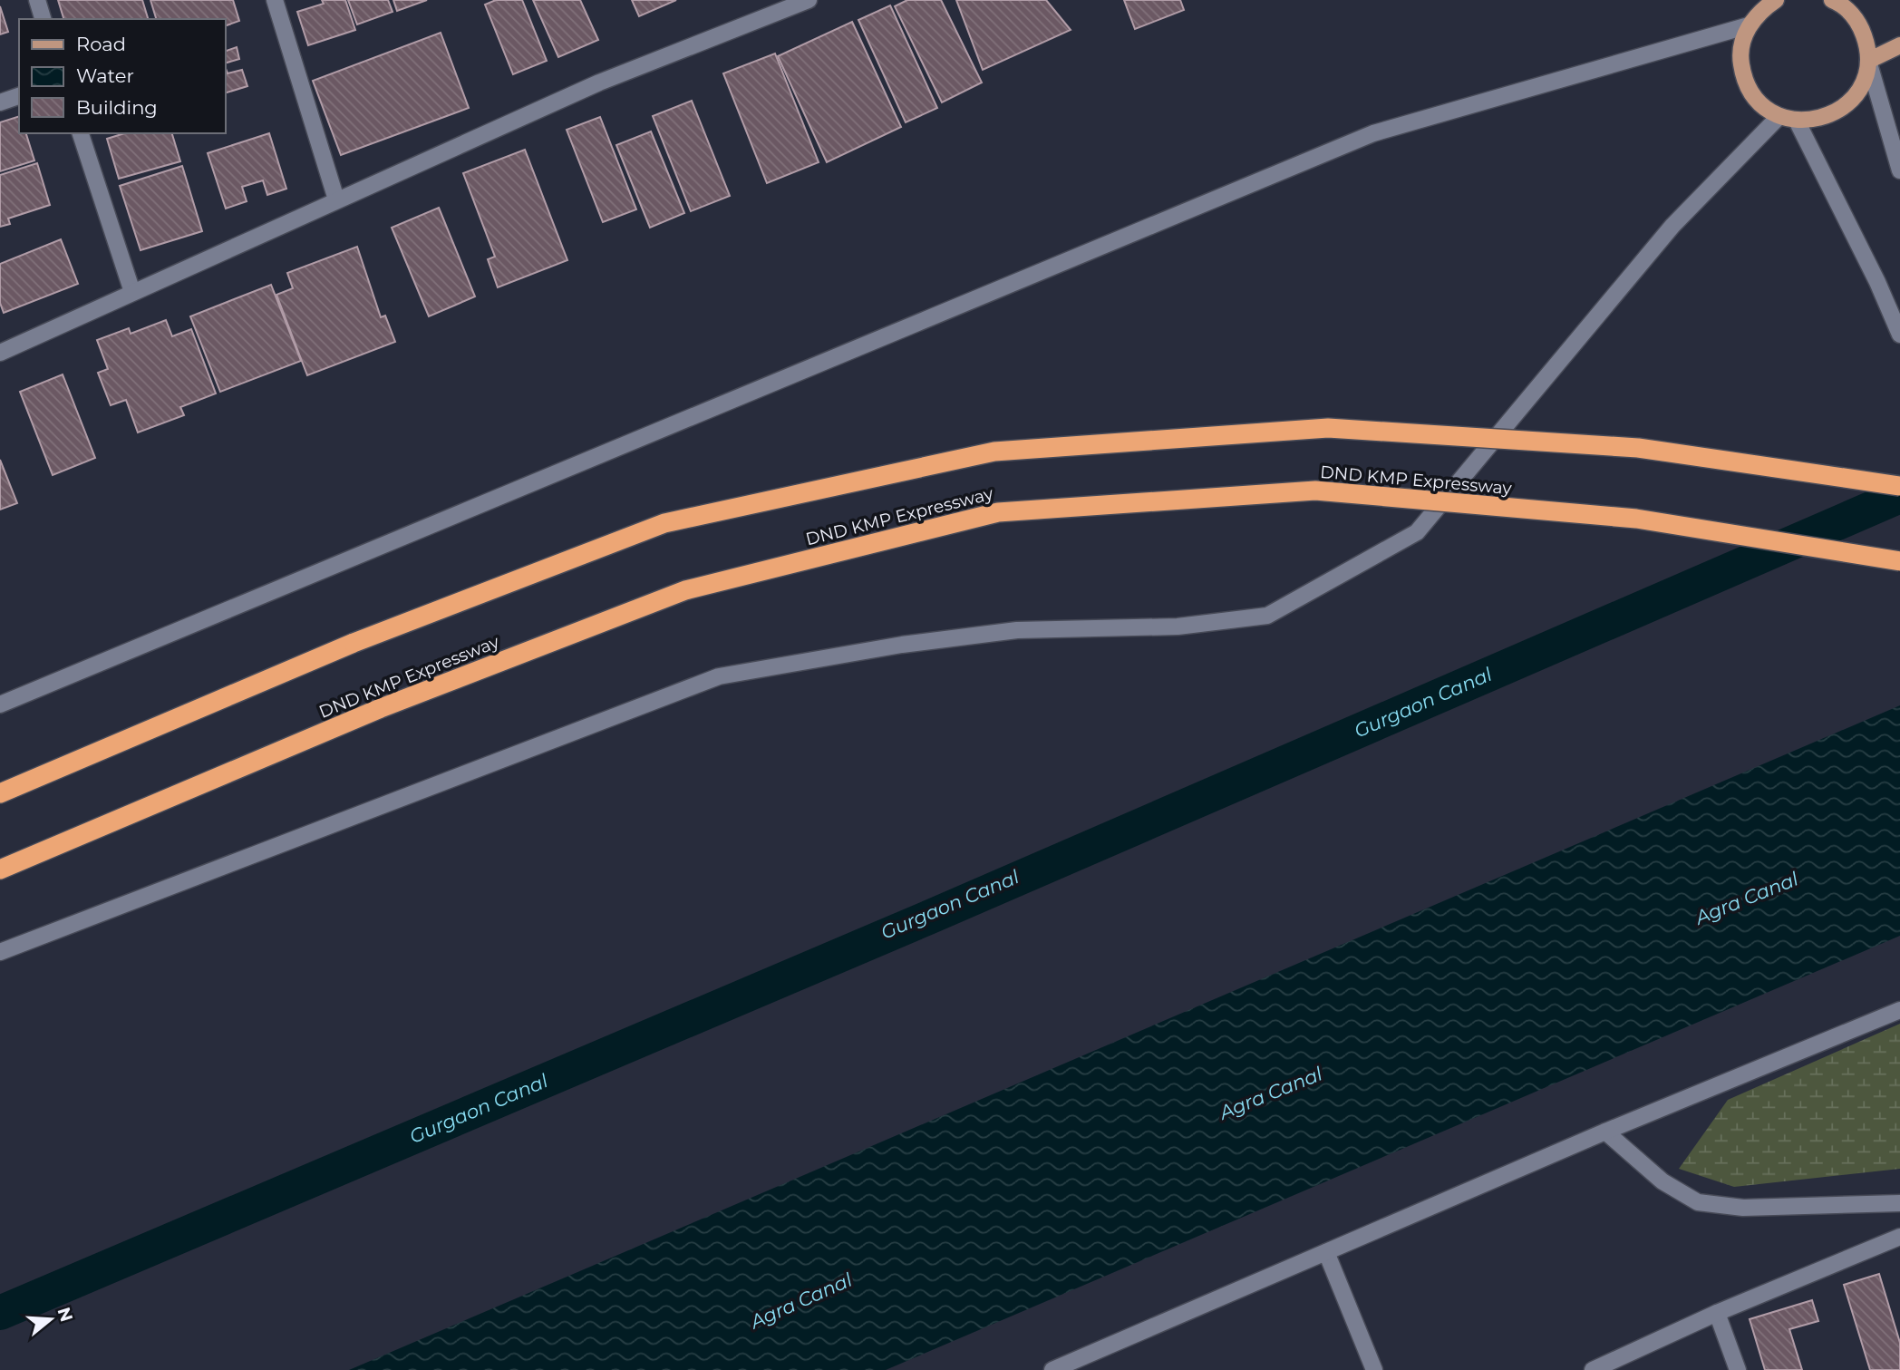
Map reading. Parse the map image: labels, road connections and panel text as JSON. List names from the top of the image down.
{
  "streets": {
    "highway": ["DND KMP Expressway"]
  },
  "water": ["Gurgaon Canal", "Agra Canal"],
  "legend": ["Road", "Water", "Building"],
  "north": "right"
}
